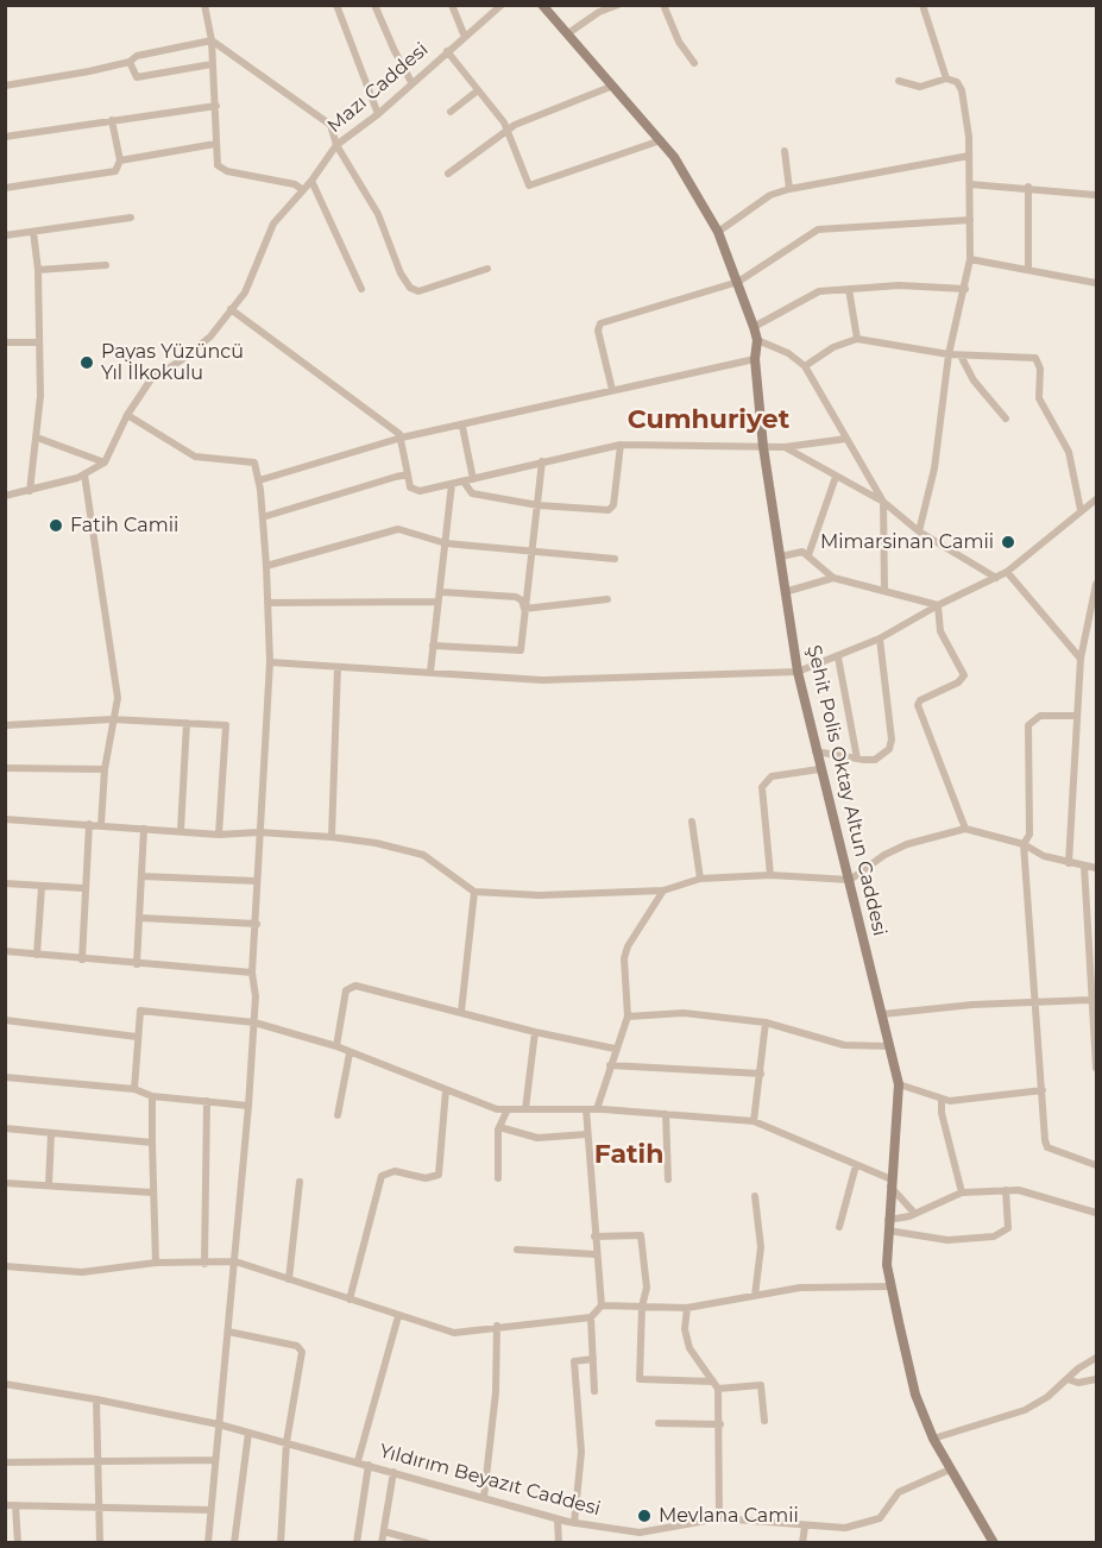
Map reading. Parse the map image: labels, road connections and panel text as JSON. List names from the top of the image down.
{
  "streets": {
    "street": ["Mazı Caddesi", "Şehit Polis Oktay Altun Caddesi", "Yıldırım Beyazıt Caddesi"]
  },
  "crossings": [
    ["Şehit Polis Oktay Altun Caddesi", "Yıldırım Beyazıt Caddesi"]
  ],
  "districts": ["Cumhuriyet", "Fatih"],
  "places": [
    "Payas Yüzüncü Yıl İlkokulu",
    "Fatih Camii",
    "Mimarsinan Camii",
    "Mevlana Camii"
  ]
}
